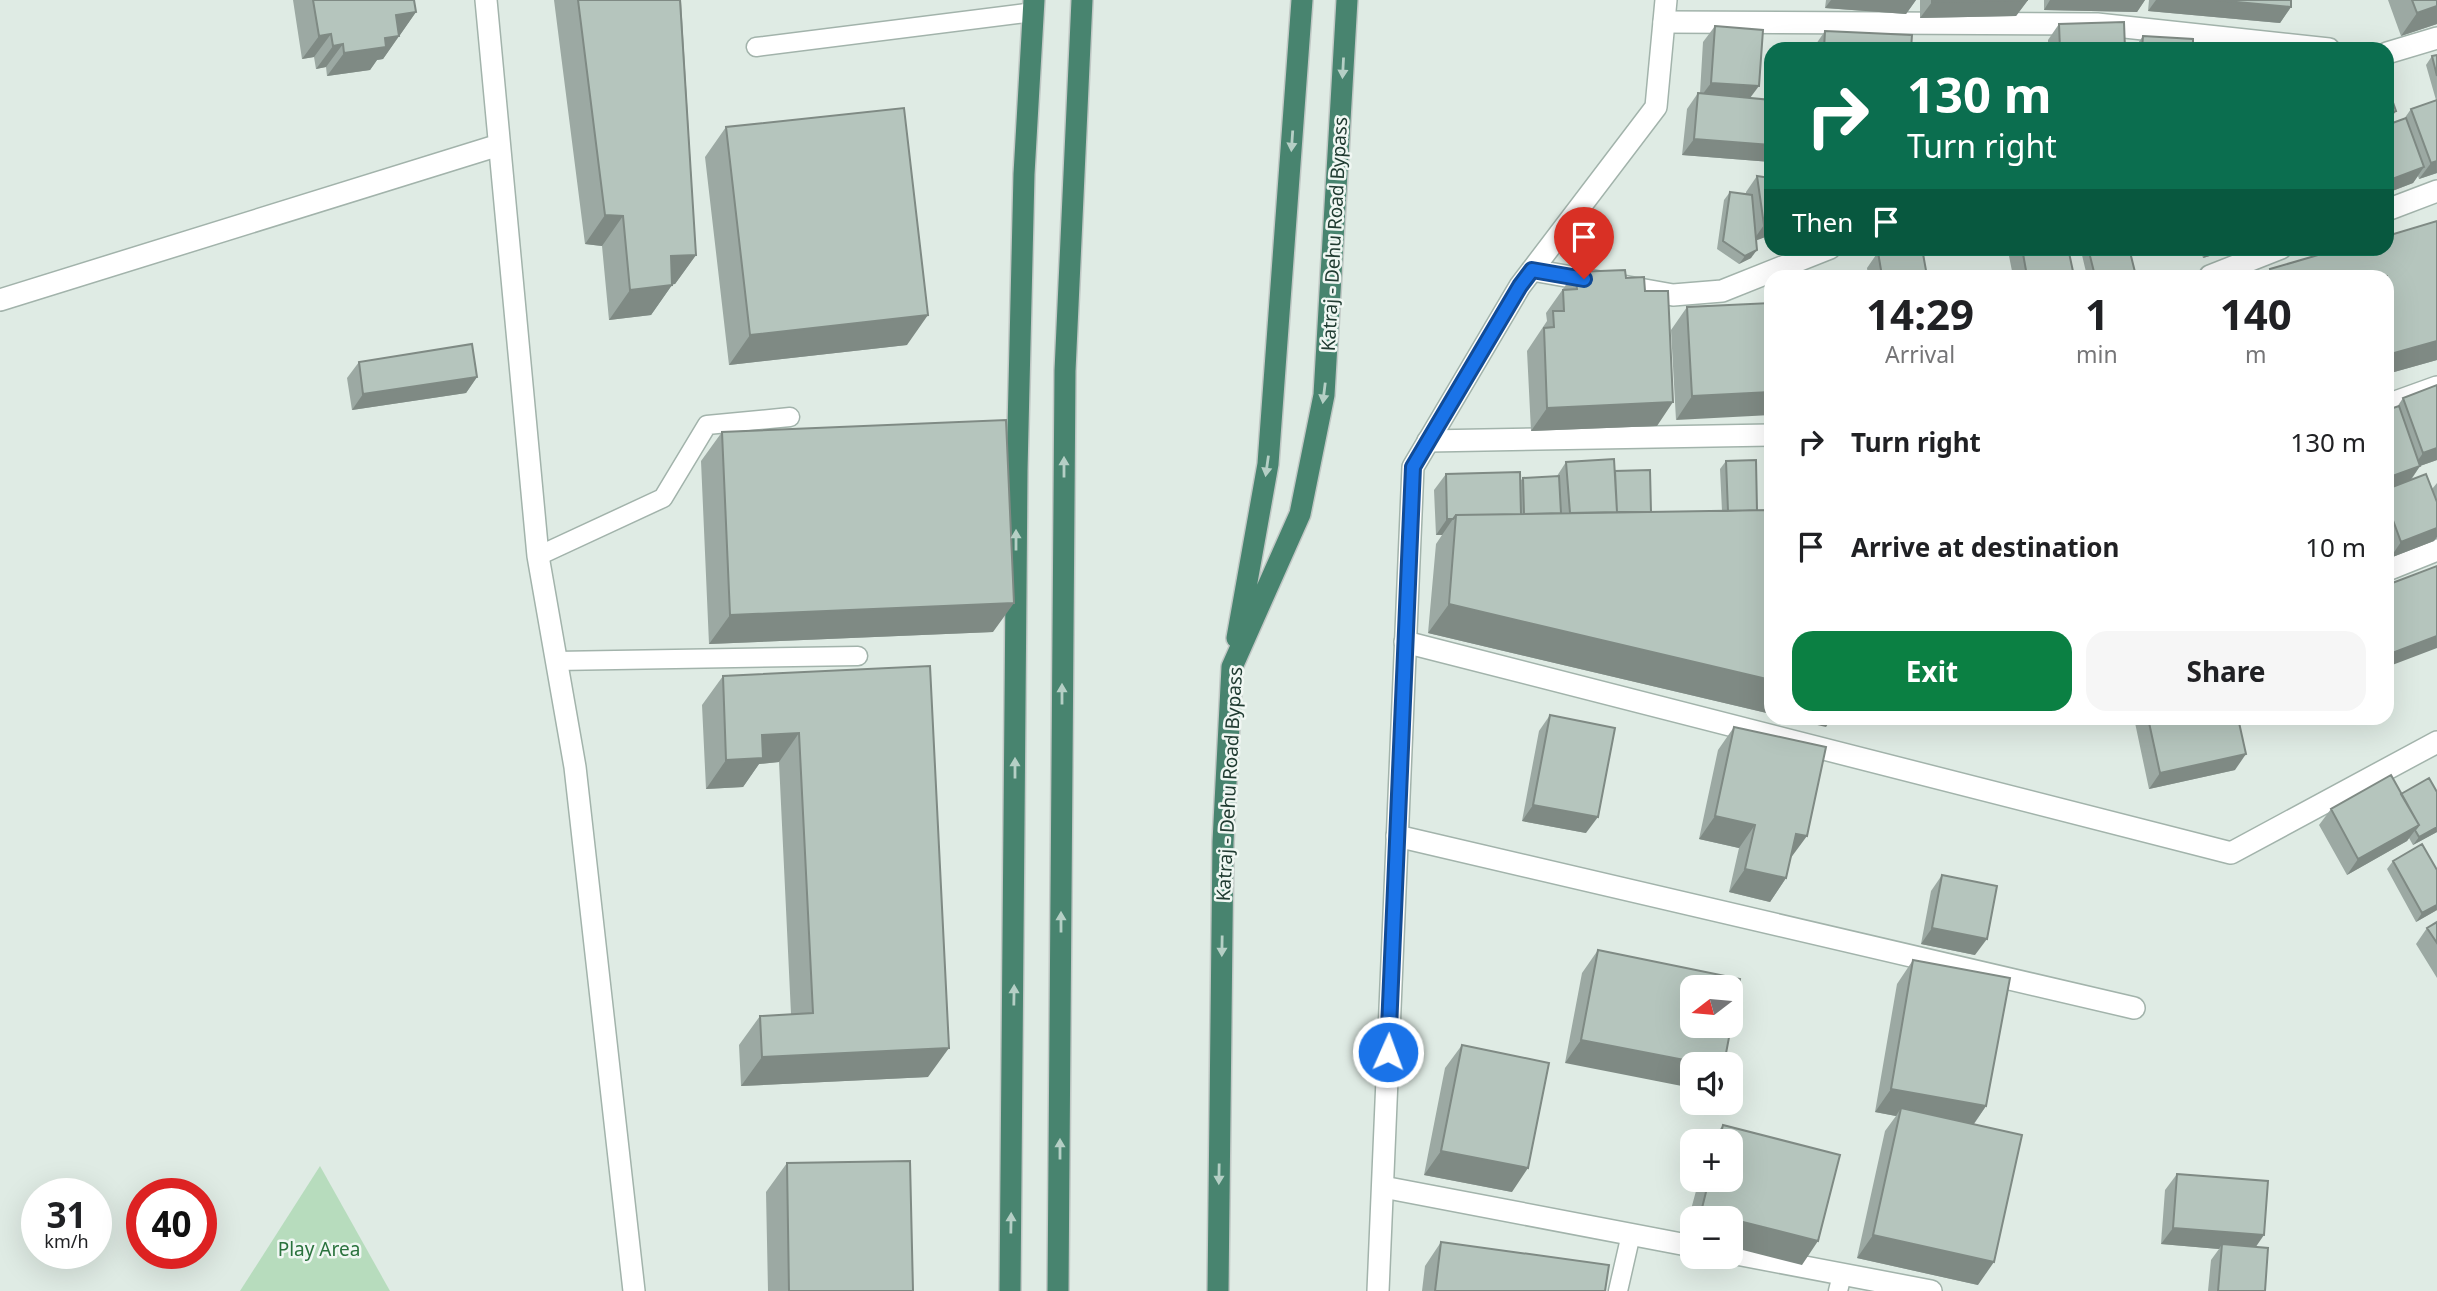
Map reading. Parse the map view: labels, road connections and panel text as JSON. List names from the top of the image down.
{
  "streets": {
    "highway": ["Katraj - Dehu Road Bypass"]
  },
  "parks": ["Play Area"],
  "north": "left",
  "page": {
    "turn": ["130 m", "Turn right"],
    "then": "Then",
    "eta": [
      "14:29",
      "Arrival",
      "1",
      "min",
      "140",
      "m"
    ],
    "list": [
      {
        "name": "Turn right",
        "value": "130 m"
      },
      {
        "name": "Arrive at destination",
        "value": "10 m"
      }
    ],
    "buttons": ["Exit", "Share"],
    "map_buttons": ["+", "−"],
    "speed": "31 km/h",
    "limit": "40"
  }
}
